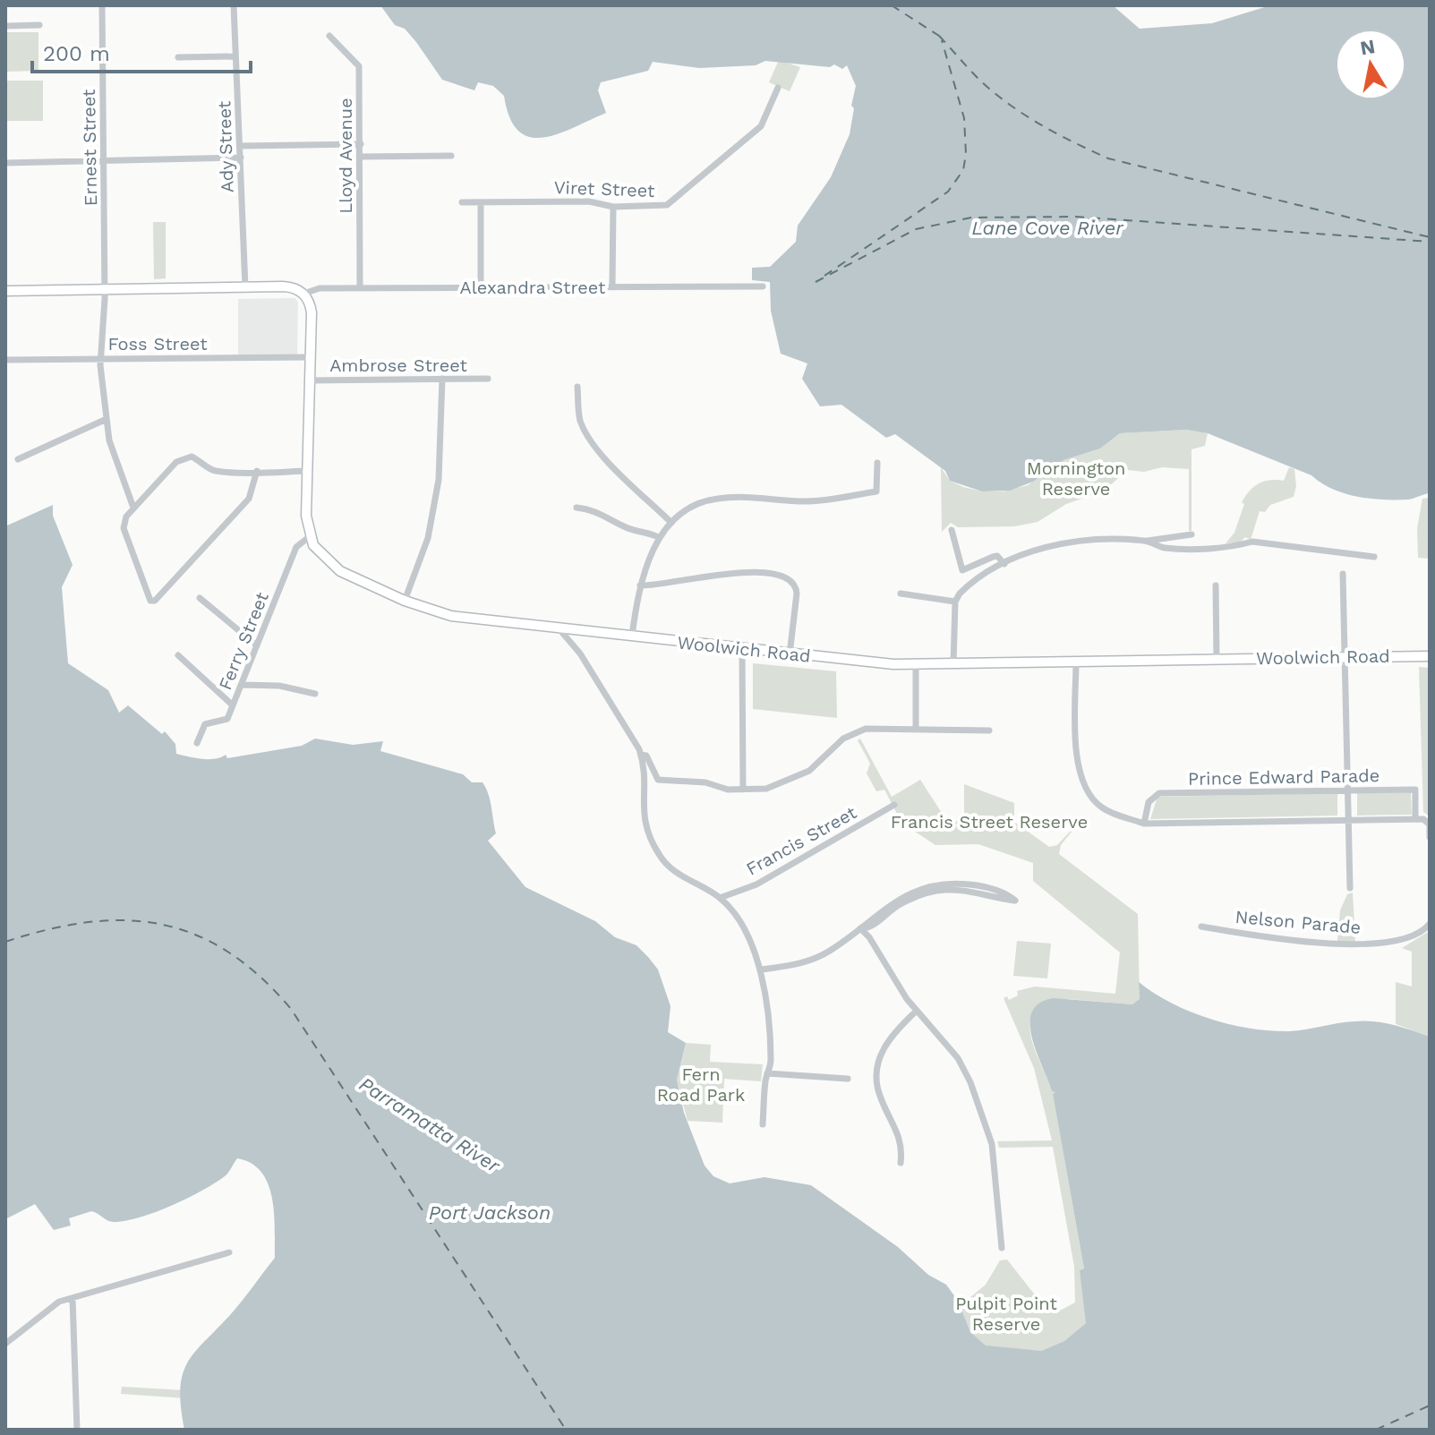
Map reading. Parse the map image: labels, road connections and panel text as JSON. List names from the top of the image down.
{
  "streets": {
    "street": [
      "Ady Street",
      "Ernest Street",
      "Lloyd Avenue",
      "Viret Street",
      "Alexandra Street",
      "Foss Street",
      "Ambrose Street",
      "Ferry Street",
      "Woolwich Road",
      "Prince Edward Parade",
      "Francis Street",
      "Nelson Parade"
    ]
  },
  "crossings": [
    ["Ady Street", "Alexandra Street"],
    ["Ernest Street", "Alexandra Street"],
    ["Ernest Street", "Foss Street"],
    ["Lloyd Avenue", "Alexandra Street"],
    ["Ferry Street", "Woolwich Road"]
  ],
  "water": ["Lane Cove River", "Parramatta River", "Port Jackson"],
  "parks": [
    "Mornington Reserve",
    "Francis Street Reserve",
    "Fern Road Park",
    "Pulpit Point Reserve"
  ],
  "scale_bar": "200 m",
  "north": "top"
}
